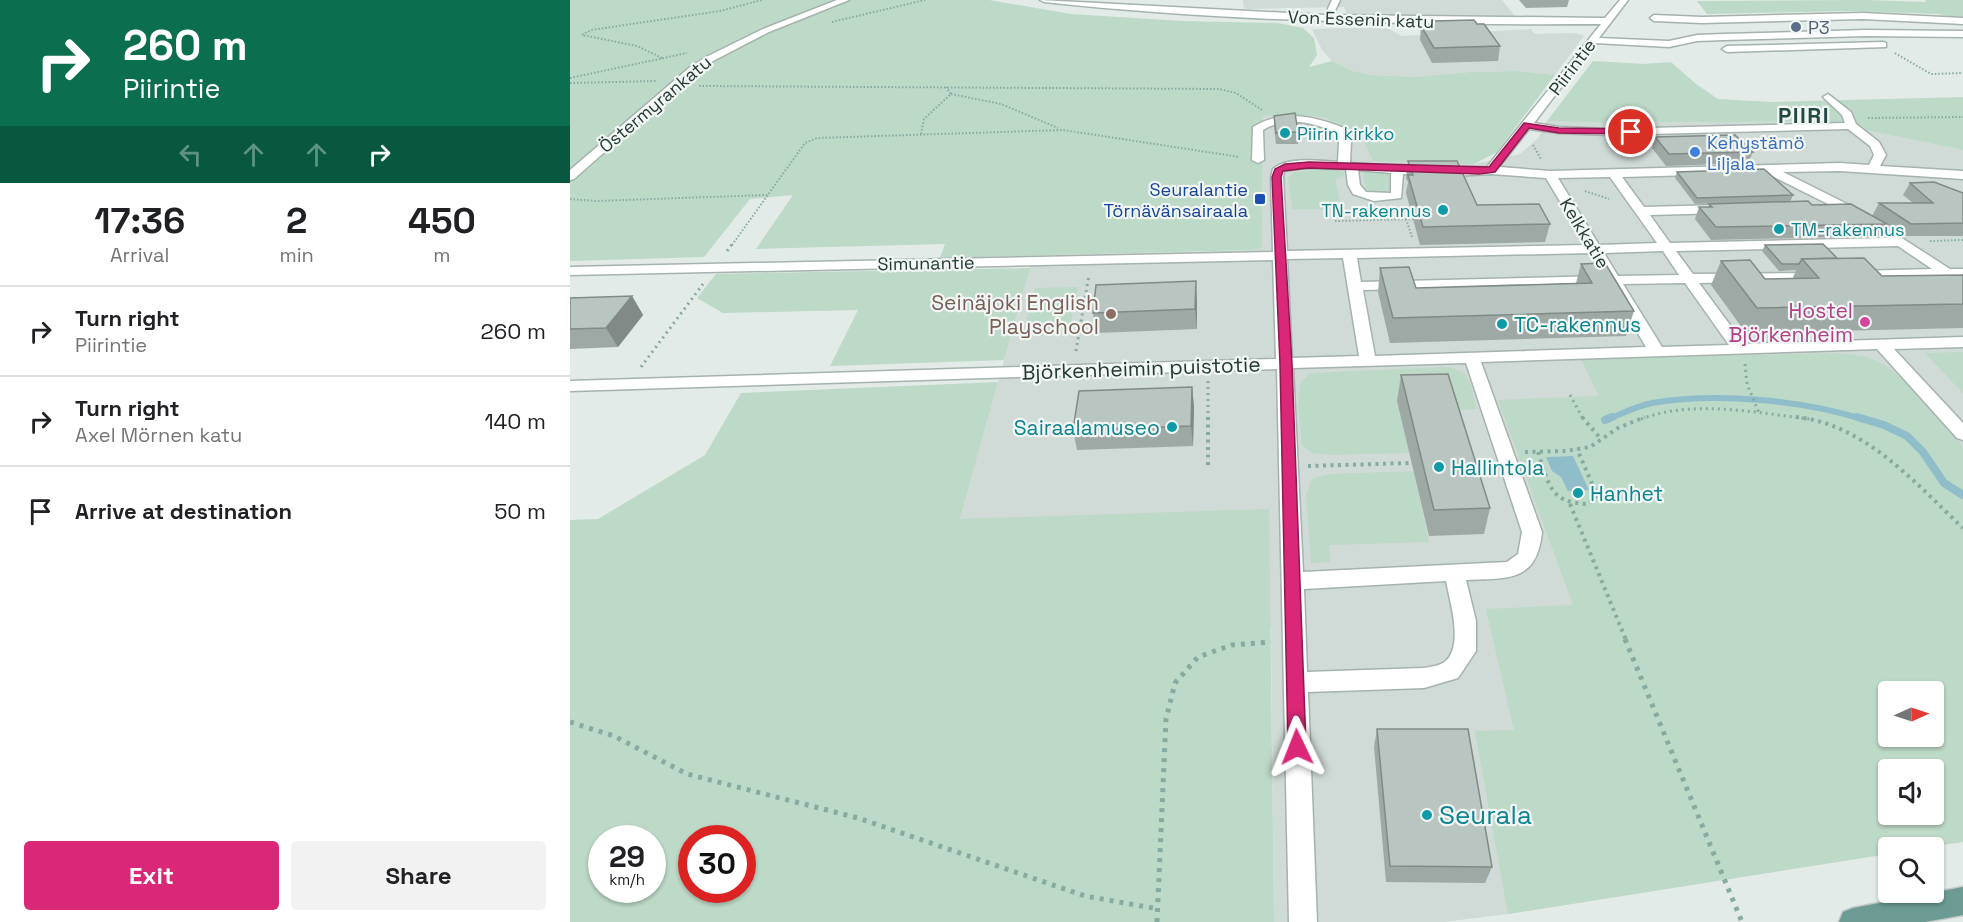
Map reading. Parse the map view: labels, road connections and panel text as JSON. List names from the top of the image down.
{
  "streets": {
    "street": [
      "Von Essenin katu",
      "Piirintie",
      "Östermyrankatu",
      "Kelkkatie",
      "Simunantie",
      "Björkenheimin puistotie"
    ]
  },
  "crossings": [
    ["Von Essenin katu", "Piirintie"],
    ["Kelkkatie", "Simunantie"],
    ["Kelkkatie", "Björkenheimin puistotie"]
  ],
  "districts": ["PIIRI"],
  "places": {
    "other": [
      "P3",
      "Piirin kirkko",
      "Kehystämö Liljala",
      "TN-rakennus",
      "TM-rakennus",
      "Seinäjoki English Playschool",
      "Hostel Björkenheim",
      "TC-rakennus",
      "Sairaalamuseo",
      "Hallintola",
      "Hanhet",
      "Seurala"
    ],
    "transit": ["Seuralantie Törnävänsairaala"]
  },
  "north": "right",
  "page": {
    "turn": ["260 m", "Piirintie"],
    "eta": [
      "17:36",
      "Arrival",
      "2",
      "min",
      "450",
      "m"
    ],
    "list": [
      {
        "name": "Turn right",
        "note": "Piirintie",
        "value": "260 m"
      },
      {
        "name": "Turn right",
        "note": "Axel Mörnen katu",
        "value": "140 m"
      },
      {
        "name": "Arrive at destination",
        "value": "50 m"
      }
    ],
    "speed": "29 km/h",
    "limit": "30",
    "buttons": ["Exit", "Share"]
  }
}
